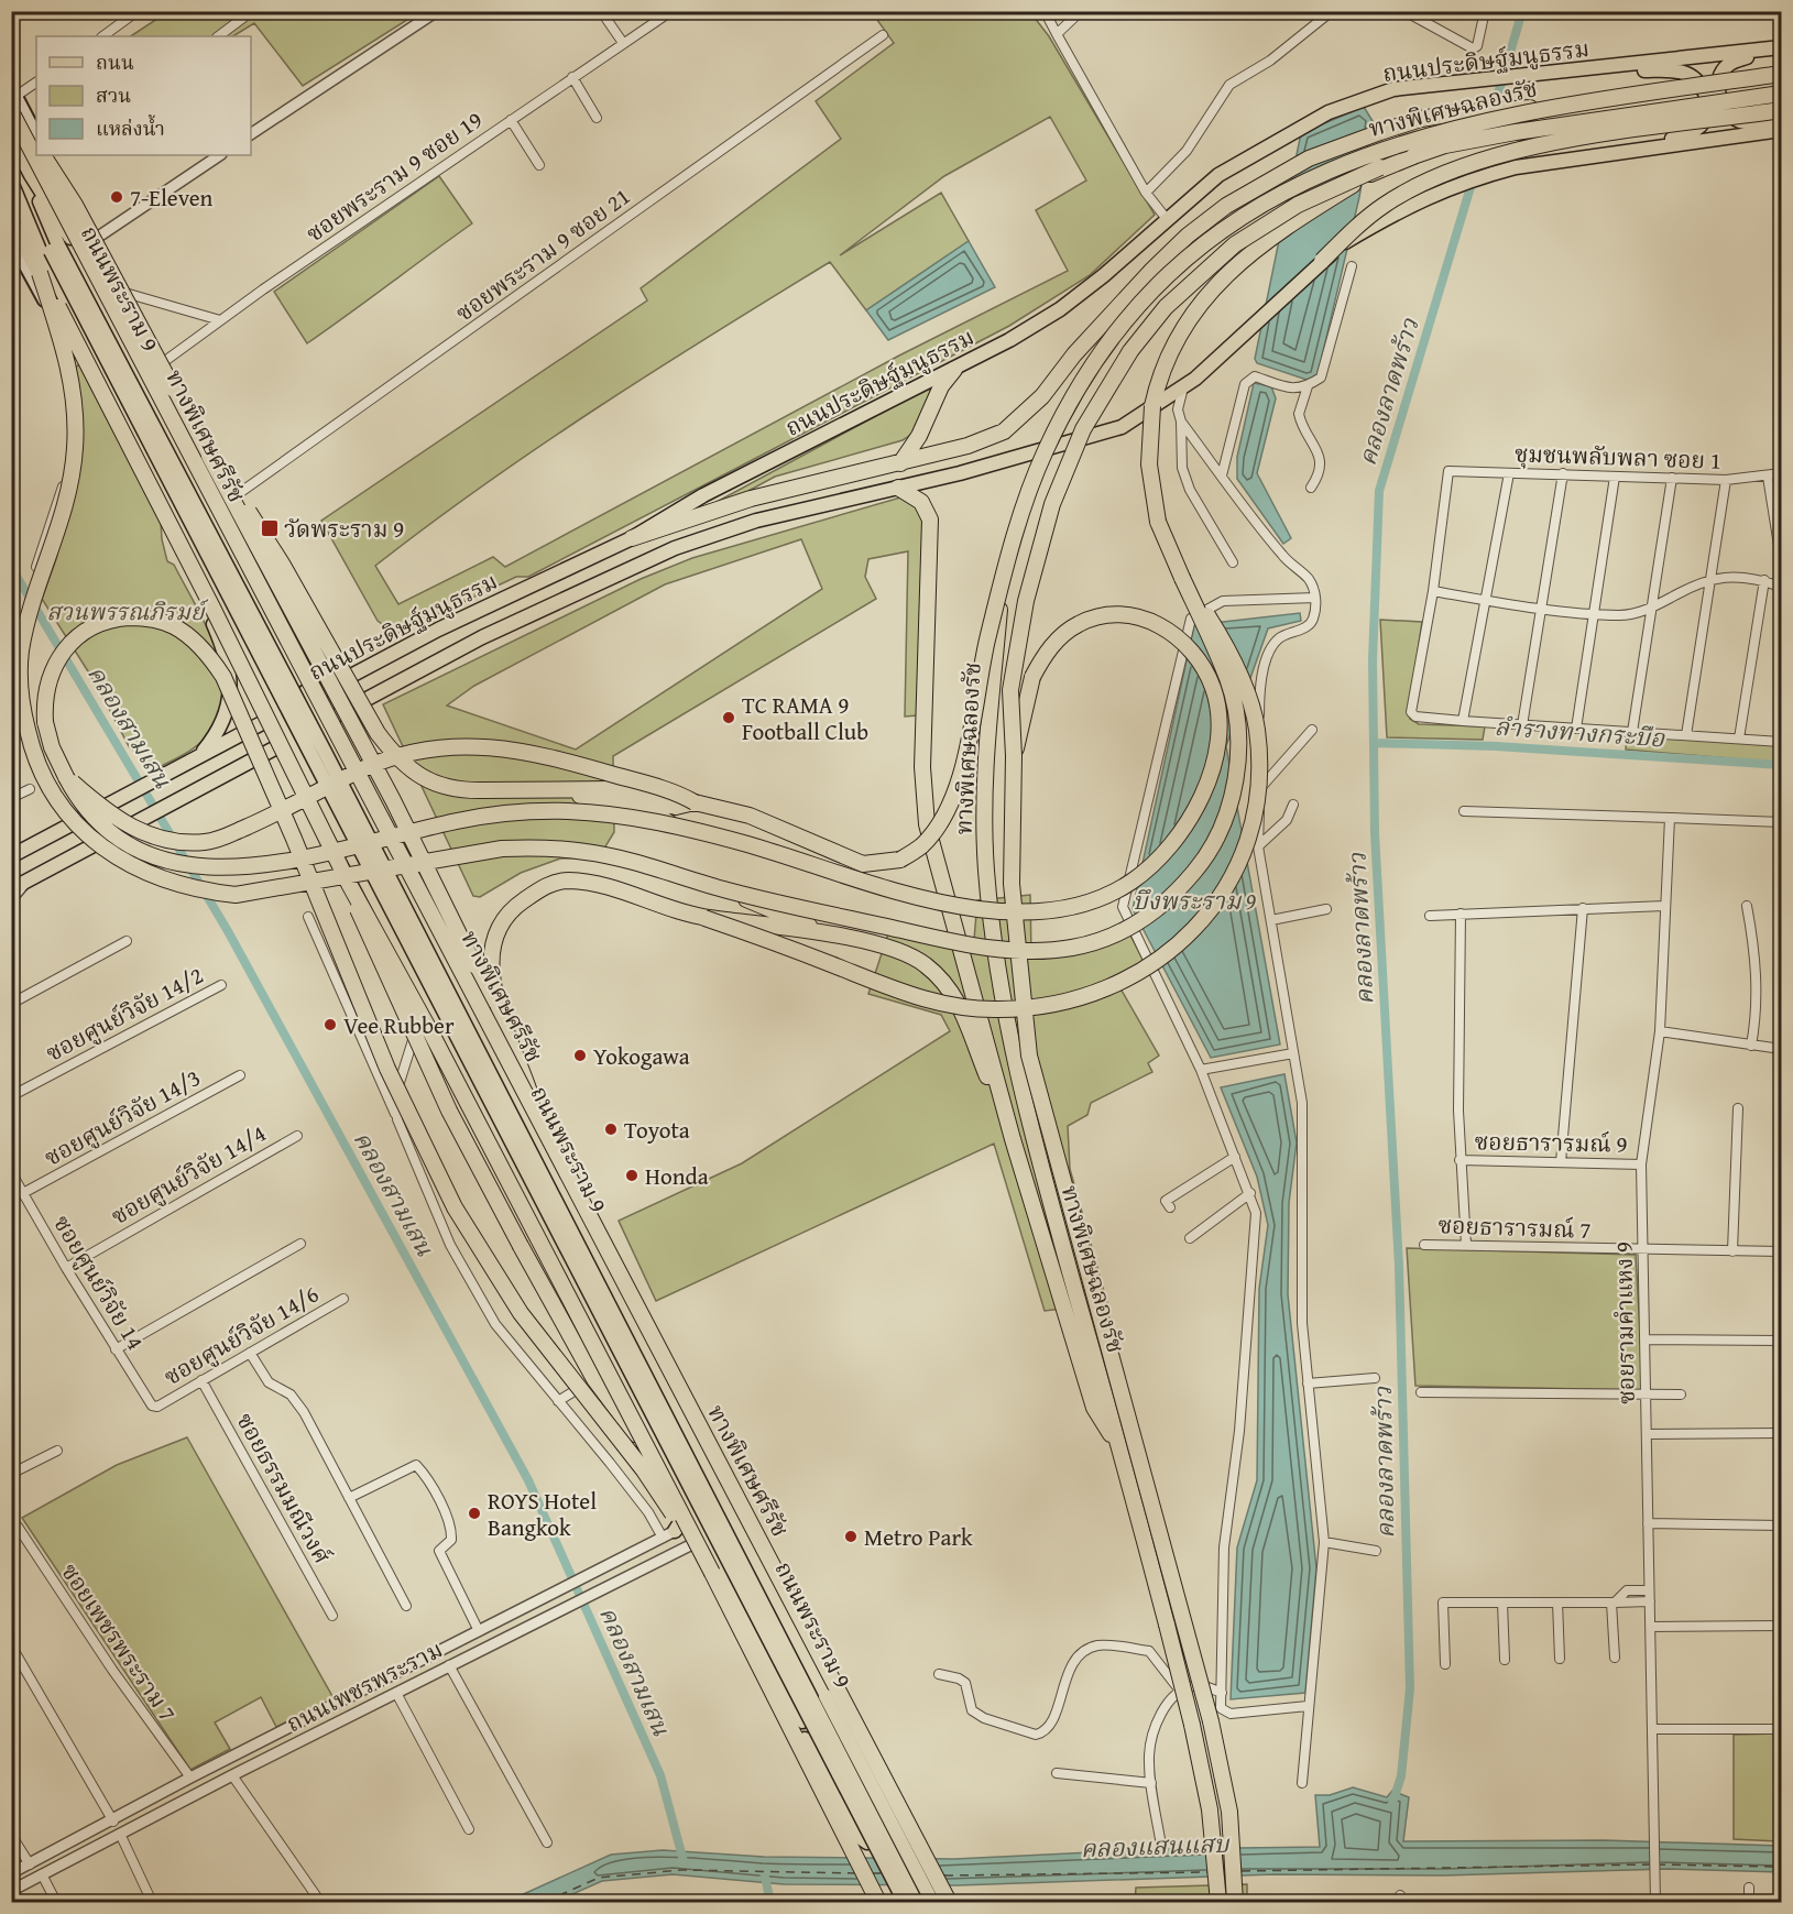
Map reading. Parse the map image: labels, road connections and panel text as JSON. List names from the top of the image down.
{
  "streets": {
    "highway": ["ทางพิเศษฉลองรัช", "ทางพิเศษศรีรัช"],
    "main road": ["ถนนประดิษฐ์มนูธรรม", "ถนนพระราม 9"],
    "street": [
      "ซอยพระราม 9 ซอย 19",
      "ซอยพระราม 9 ซอย 21",
      "ชุมชนพลับพลา ซอย 1",
      "ซอยศูนย์วิจัย 14/2",
      "ซอยศูนย์วิจัย 14/3",
      "ซอยธารารมณ์ 9",
      "ซอยศูนย์วิจัย 14/4",
      "ซอยธารารมณ์ 7",
      "ซอยศูนย์วิจัย 14",
      "ซอยรามคำแหง 9",
      "ซอยศูนย์วิจัย 14/6",
      "ซอยธรรมมณีวงศ์",
      "ซอยเพชรพระราม 7",
      "ถนนเพชรพระราม"
    ]
  },
  "crossings": [
    ["ถนนประดิษฐ์มนูธรรม", "ถนนพระราม 9"],
    ["ซอยพระราม 9 ซอย 19", "ถนนพระราม 9"],
    ["ซอยพระราม 9 ซอย 21", "ถนนพระราม 9"],
    ["ถนนพระราม 9", "ถนนเพชรพระราม"],
    ["ซอยศูนย์วิจัย 14/3", "ซอยศูนย์วิจัย 14"],
    ["ซอยธารารมณ์ 9", "ซอยรามคำแหง 9"],
    ["ซอยศูนย์วิจัย 14/4", "ซอยศูนย์วิจัย 14"],
    ["ซอยธารารมณ์ 7", "ซอยรามคำแหง 9"],
    ["ซอยศูนย์วิจัย 14", "ซอยศูนย์วิจัย 14/6"],
    ["ซอยศูนย์วิจัย 14/6", "ซอยธรรมมณีวงศ์"],
    ["ซอยเพชรพระราม 7", "ถนนเพชรพระราม"]
  ],
  "water": [
    "คลองลาดพร้าว",
    "คลองสามเสน",
    "ลำรางทางกระบือ",
    "บึงพระราม 9",
    "คลองแสนแสบ"
  ],
  "parks": ["สวนพรรณภิรมย์"],
  "places": {
    "other": [
      "7-Eleven",
      "TC RAMA 9 Football Club",
      "Vee Rubber",
      "Yokogawa",
      "Toyota",
      "Honda",
      "ROYS Hotel Bangkok",
      "Metro Park"
    ],
    "transit": ["วัดพระราม 9"]
  },
  "legend": ["ถนน", "สวน", "แหล่งน้ำ"]
}
